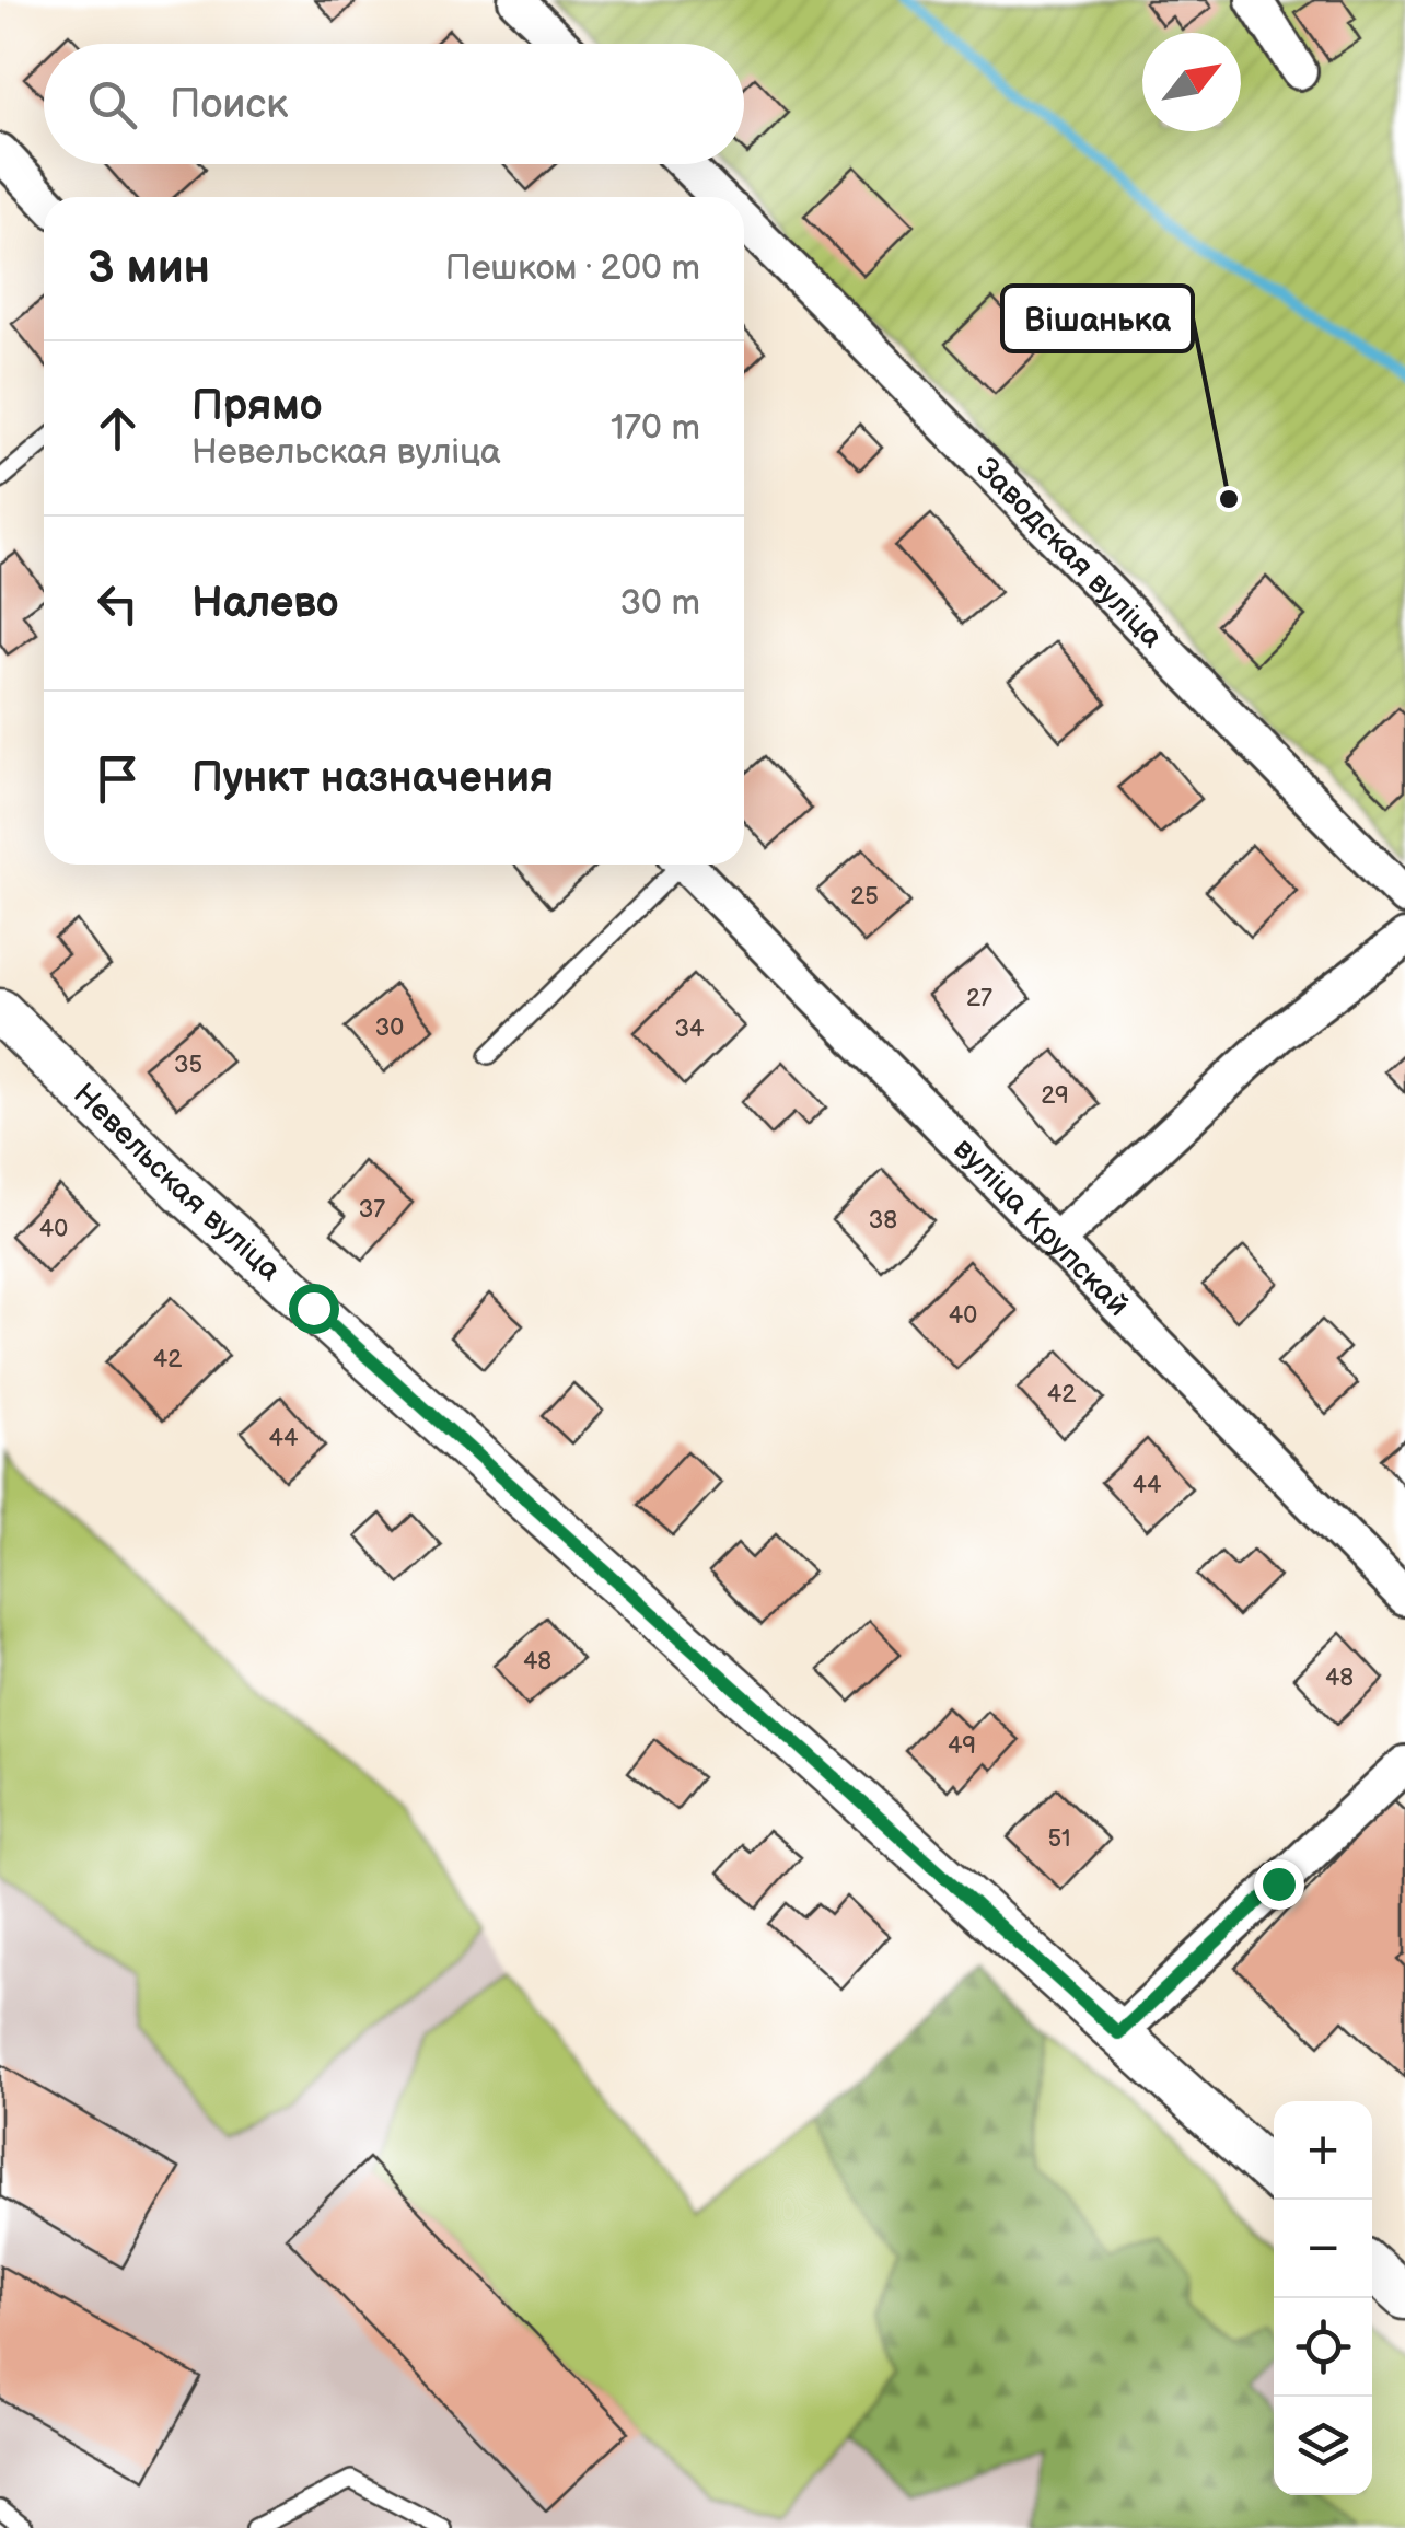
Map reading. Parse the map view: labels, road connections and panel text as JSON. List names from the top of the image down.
{
  "streets": {
    "street": ["Заводская вуліца", "Невельская вуліца", "вуліца Крупскай"]
  },
  "places": ["Вішанька"],
  "house_numbers": [
    "25",
    "27",
    "30",
    "34",
    "35",
    "29",
    "37",
    "38",
    "40",
    "40",
    "42",
    "42",
    "44",
    "44",
    "48",
    "48",
    "49",
    "51"
  ],
  "north": "top right",
  "page": {
    "search": "Поиск",
    "heading": ["3 мин", "Пешком · 200 m"],
    "list": [
      ["Прямо", "Невельская вуліца", "170 m"],
      ["Налево", "30 m"],
      "Пункт назначения"
    ],
    "map_buttons": ["+", "−"]
  }
}
